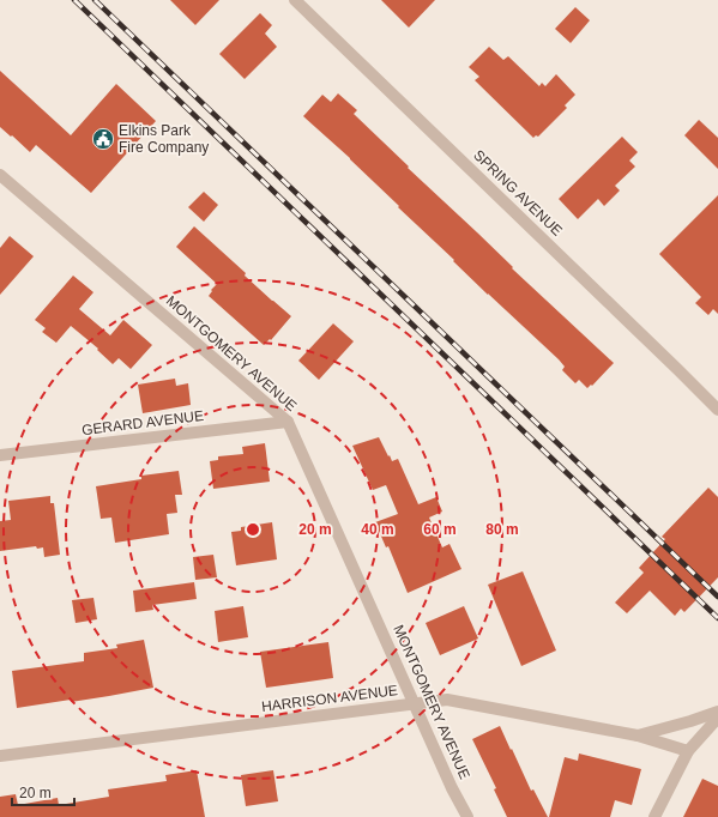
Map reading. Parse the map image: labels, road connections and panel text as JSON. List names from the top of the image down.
{
  "streets": {
    "street": [
      "SPRING AVENUE",
      "MONTGOMERY AVENUE",
      "GERARD AVENUE",
      "HARRISON AVENUE"
    ]
  },
  "crossings": [
    ["MONTGOMERY AVENUE", "GERARD AVENUE"],
    ["MONTGOMERY AVENUE", "HARRISON AVENUE"]
  ],
  "places": {
    "public building": ["Elkins Park Fire Company"]
  },
  "scale_bar": "20 m",
  "rings": [
    "20 m",
    "40 m",
    "60 m",
    "80 m"
  ]
}
